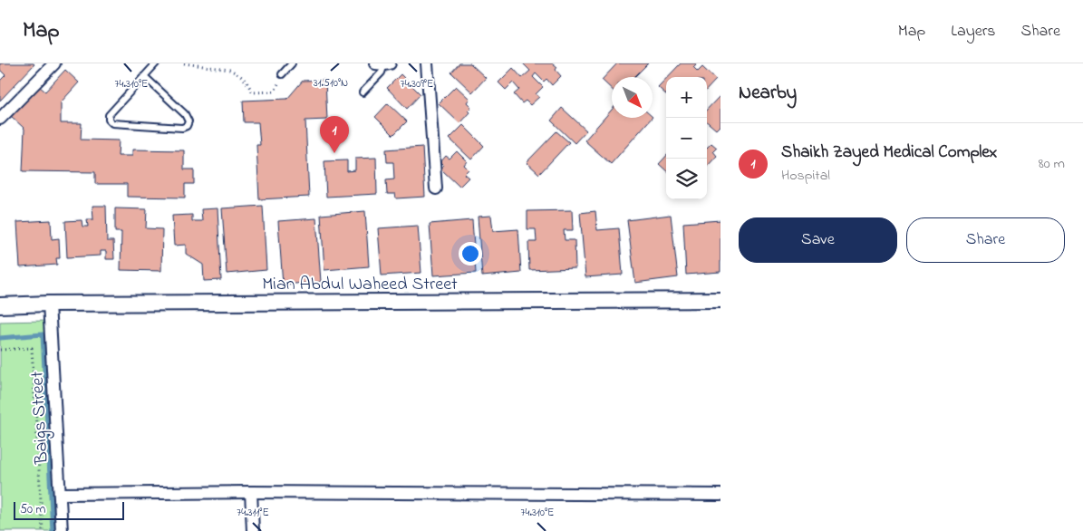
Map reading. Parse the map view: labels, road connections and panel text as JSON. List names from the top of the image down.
{
  "streets": {
    "street": ["Mian Abdul Waheed Street", "Baigs Street"]
  },
  "crossings": [
    ["Mian Abdul Waheed Street", "Baigs Street"]
  ],
  "scale_bar": "50 m",
  "north": "bottom right",
  "page": {
    "header": "Map",
    "nav": ["Map", "Layers", "Share"],
    "heading": "Nearby",
    "map_buttons": ["+", "−"],
    "pins": "1",
    "list": [
      {
        "mark": "1",
        "name": "Shaikh Zayed Medical Complex",
        "note": "Hospital",
        "value": "80 m"
      }
    ],
    "buttons": ["Save", "Share"],
    "scale": "50 m"
  },
  "coordinates": [
    "31.510°N",
    "74.310°E",
    "74.309°E",
    "74.311°E"
  ]
}
